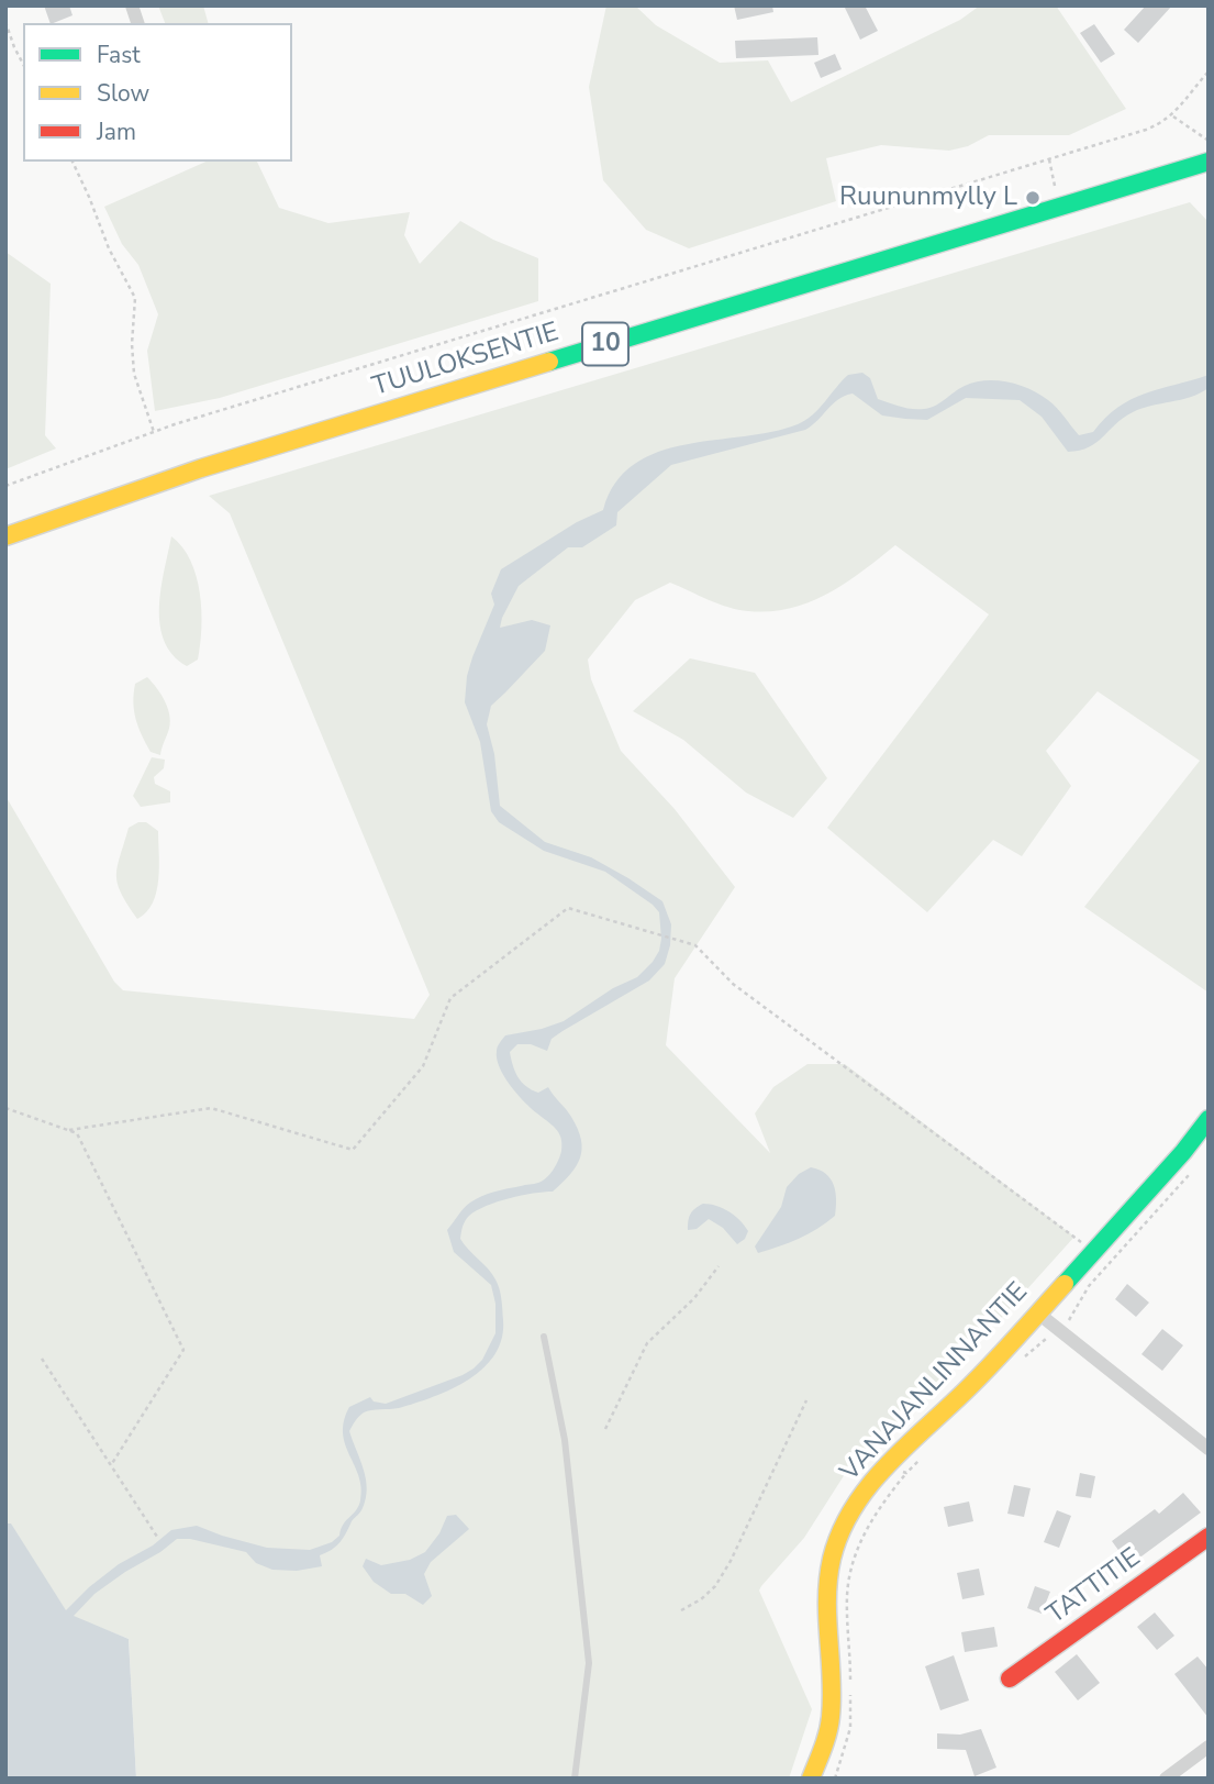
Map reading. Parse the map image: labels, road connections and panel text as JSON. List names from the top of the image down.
{
  "streets": {
    "main road": [
      "10",
      "TUULOKSENTIE",
      "VANAJANLINNANTIE",
      "TATTITIE"
    ]
  },
  "places": ["Ruununmylly L"],
  "legend": ["Fast", "Slow", "Jam"]
}
